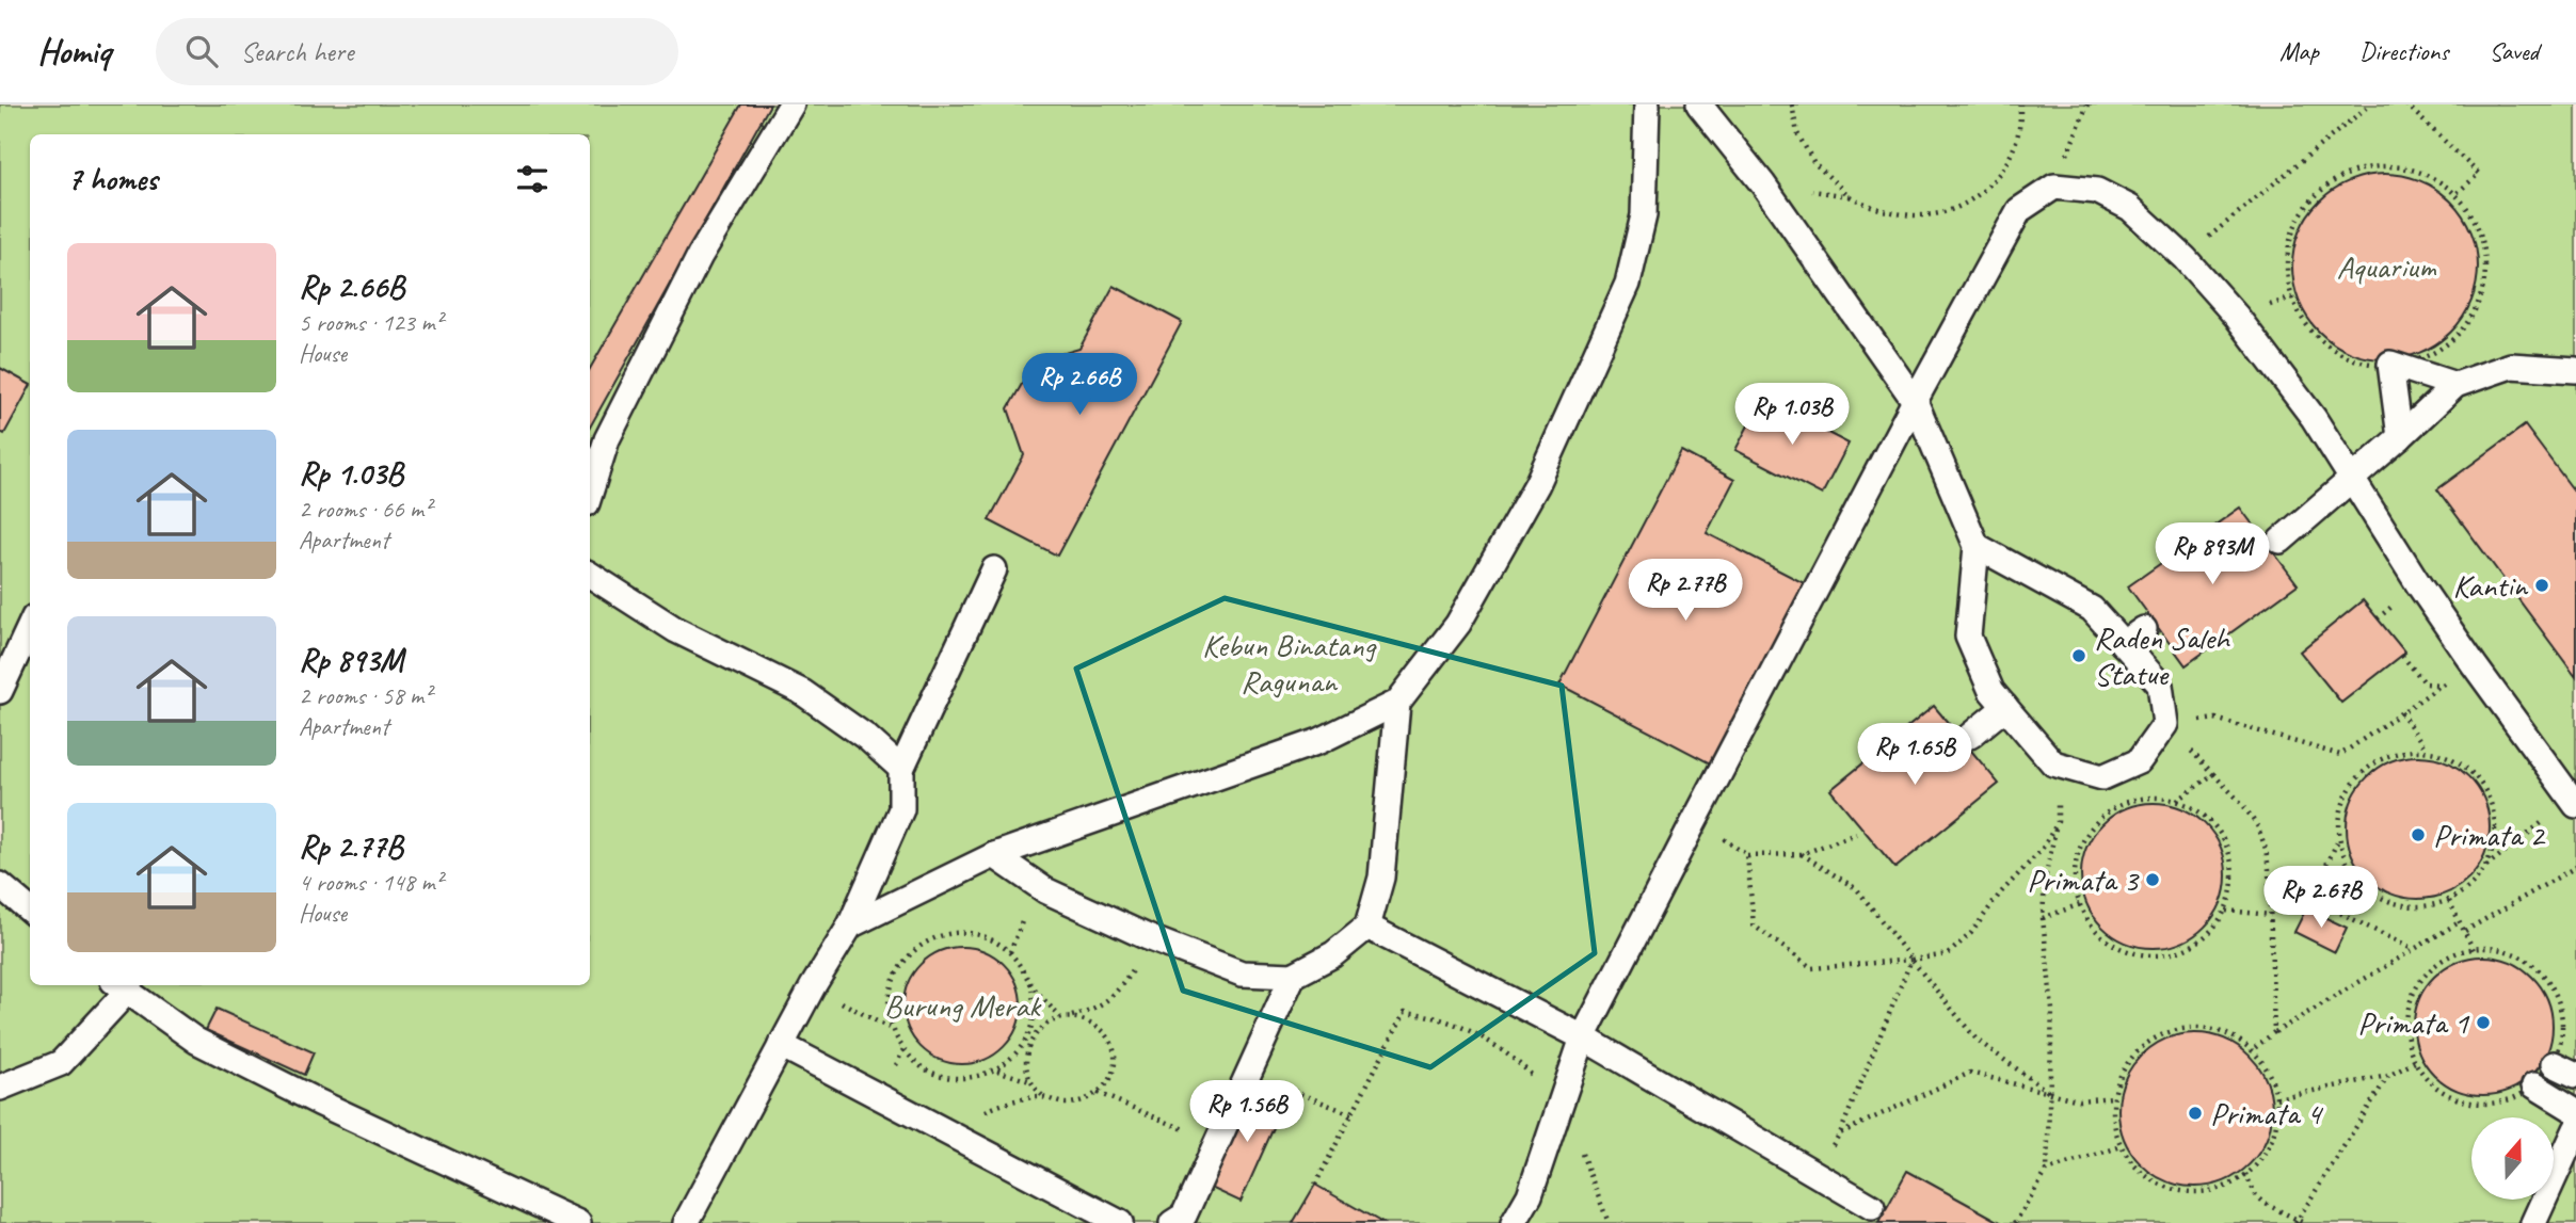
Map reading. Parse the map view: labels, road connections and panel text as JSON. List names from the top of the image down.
{
  "parks": ["Aquarium", "Kebun Binatang Ragunan", "Burung Merak"],
  "places": [
    "Kantin",
    "Raden Saleh Statue",
    "Primata 2",
    "Primata 3",
    "Primata 1",
    "Primata 4"
  ],
  "north": "top",
  "page": {
    "header": "Homiq",
    "search": "Search here",
    "nav": ["Map", "Directions", "Saved"],
    "heading": "7 homes",
    "list": [
      {
        "name": "Rp 2.66B",
        "note": "5 rooms · 123 m² · House"
      },
      {
        "name": "Rp 1.03B",
        "note": "2 rooms · 66 m² · Apartment"
      },
      {
        "name": "Rp 893M",
        "note": "2 rooms · 58 m² · Apartment"
      },
      {
        "name": "Rp 2.77B",
        "note": "4 rooms · 148 m² · House"
      }
    ],
    "price": [
      "Rp 2.66B",
      "Rp 1.03B",
      "Rp 893M",
      "Rp 2.77B",
      "Rp 1.65B",
      "Rp 2.67B",
      "Rp 1.56B"
    ]
  }
}
